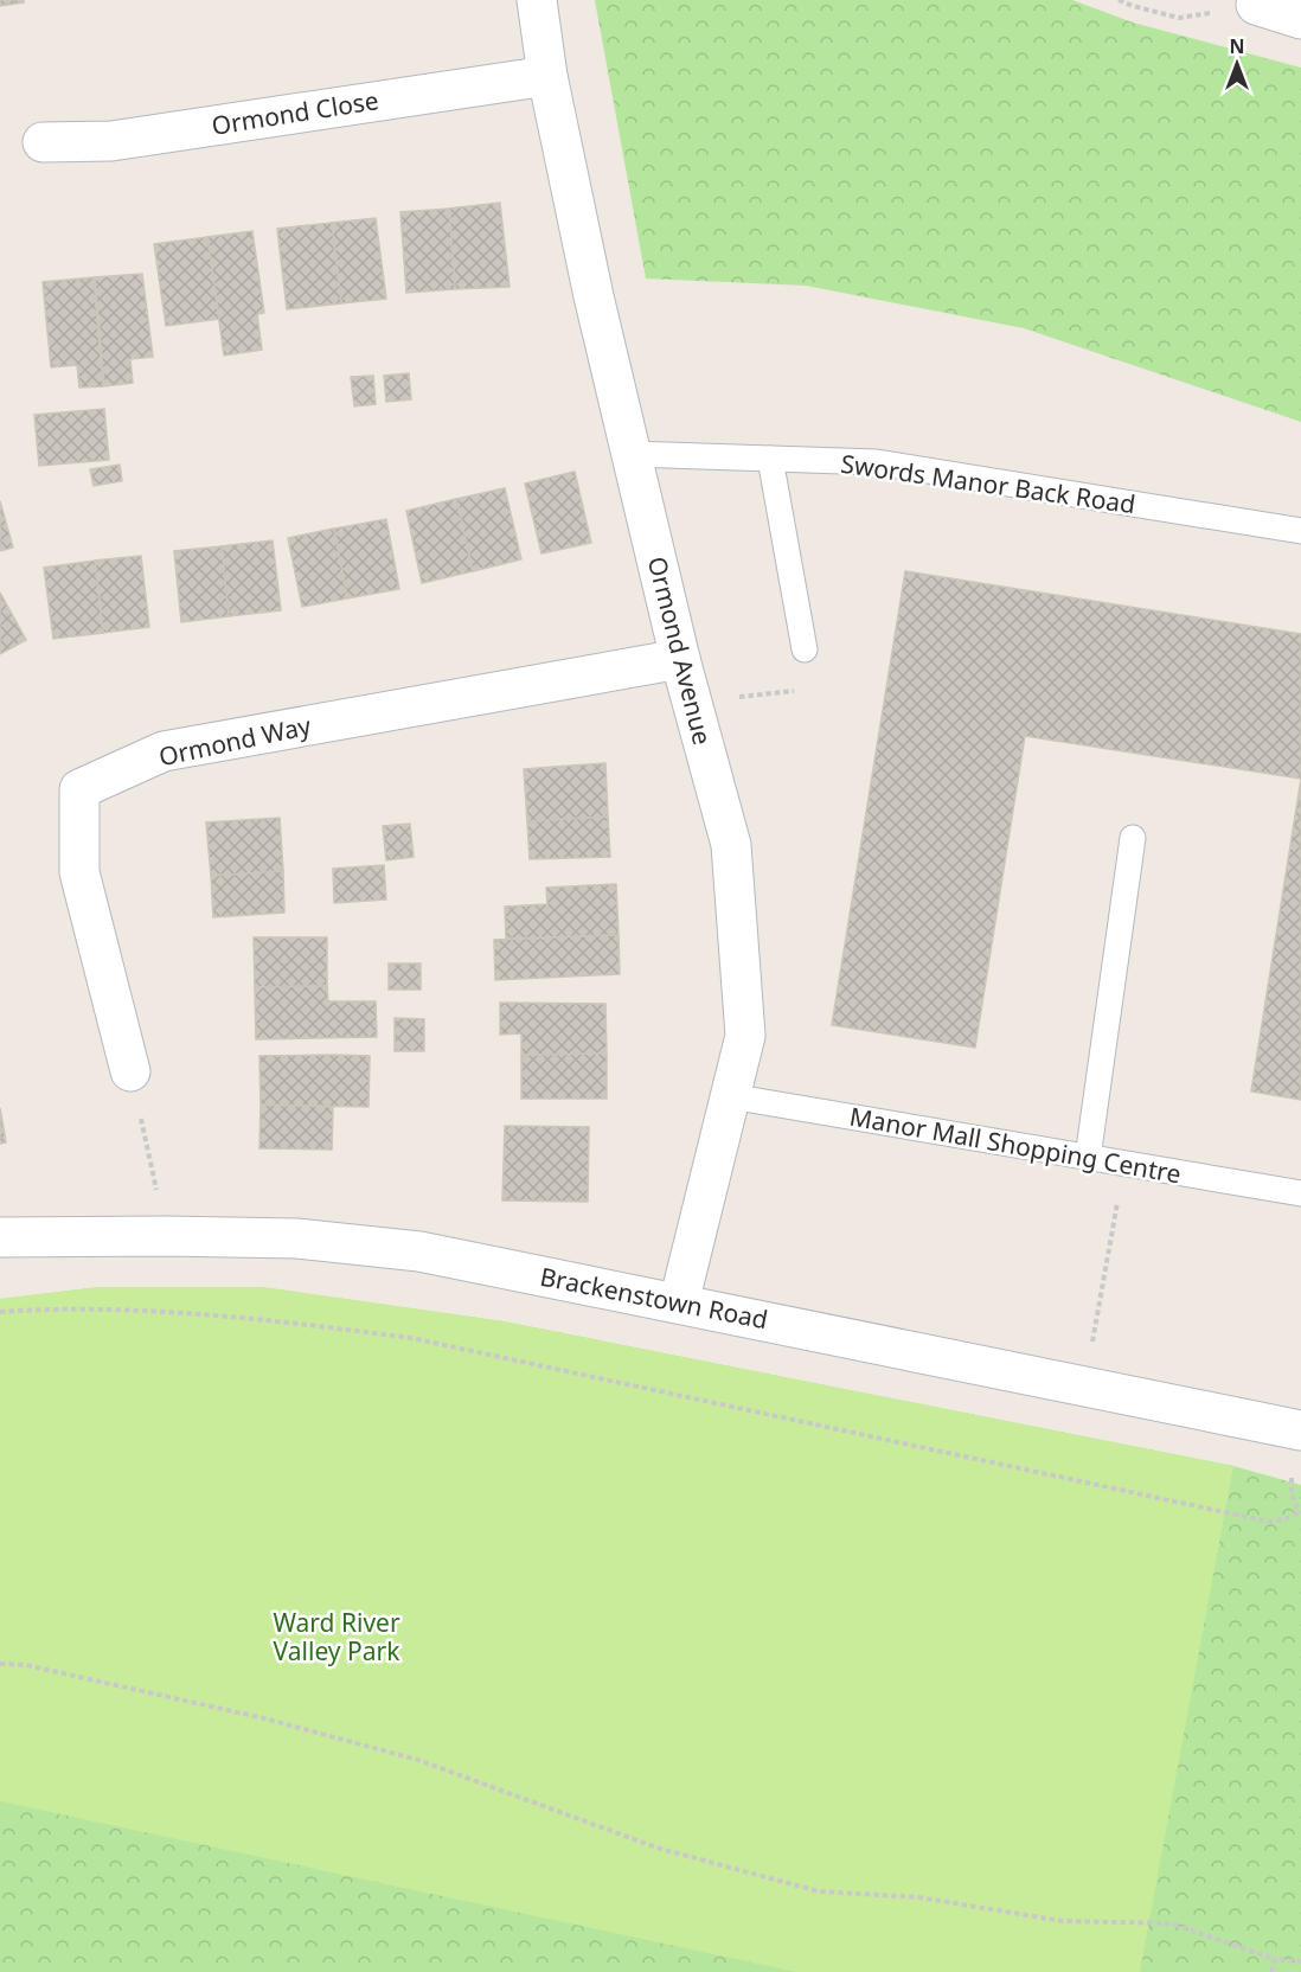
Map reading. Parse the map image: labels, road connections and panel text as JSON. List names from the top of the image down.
{
  "streets": {
    "street": [
      "Ormond Close",
      "Ormond Avenue",
      "Ormond Way",
      "Brackenstown Road"
    ],
    "lane": ["Swords Manor Back Road", "Manor Mall Shopping Centre"]
  },
  "crossings": [
    ["Ormond Close", "Ormond Avenue"],
    ["Swords Manor Back Road", "Ormond Avenue"],
    ["Ormond Avenue", "Ormond Way"],
    ["Ormond Avenue", "Manor Mall Shopping Centre"],
    ["Ormond Avenue", "Brackenstown Road"]
  ],
  "parks": ["Ward River Valley Park"],
  "north": "top"
}
